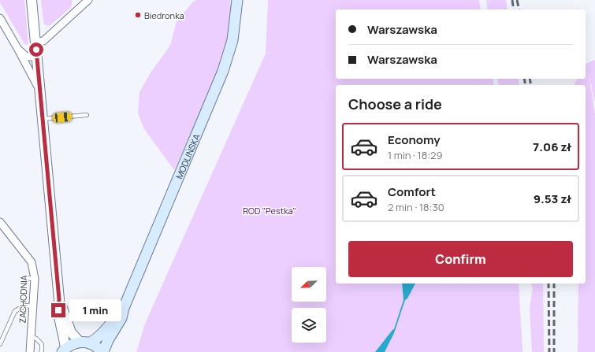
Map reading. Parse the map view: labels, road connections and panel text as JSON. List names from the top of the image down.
{
  "streets": {
    "main road": ["MODLIŃSKA"],
    "street": ["ZACHODNIA"]
  },
  "parks": ["ROD \"Pestka\""],
  "places": ["Biedronka"],
  "north": "bottom left",
  "page": {
    "banner": ["Warszawska", "Warszawska"],
    "heading": "Choose a ride",
    "list": [
      {
        "name": "Economy",
        "note": "1 min · 18:29",
        "value": "7.06 zł"
      },
      {
        "name": "Comfort",
        "note": "2 min · 18:30",
        "value": "9.53 zł"
      }
    ],
    "buttons": "Confirm",
    "bubble": "1 min"
  }
}
